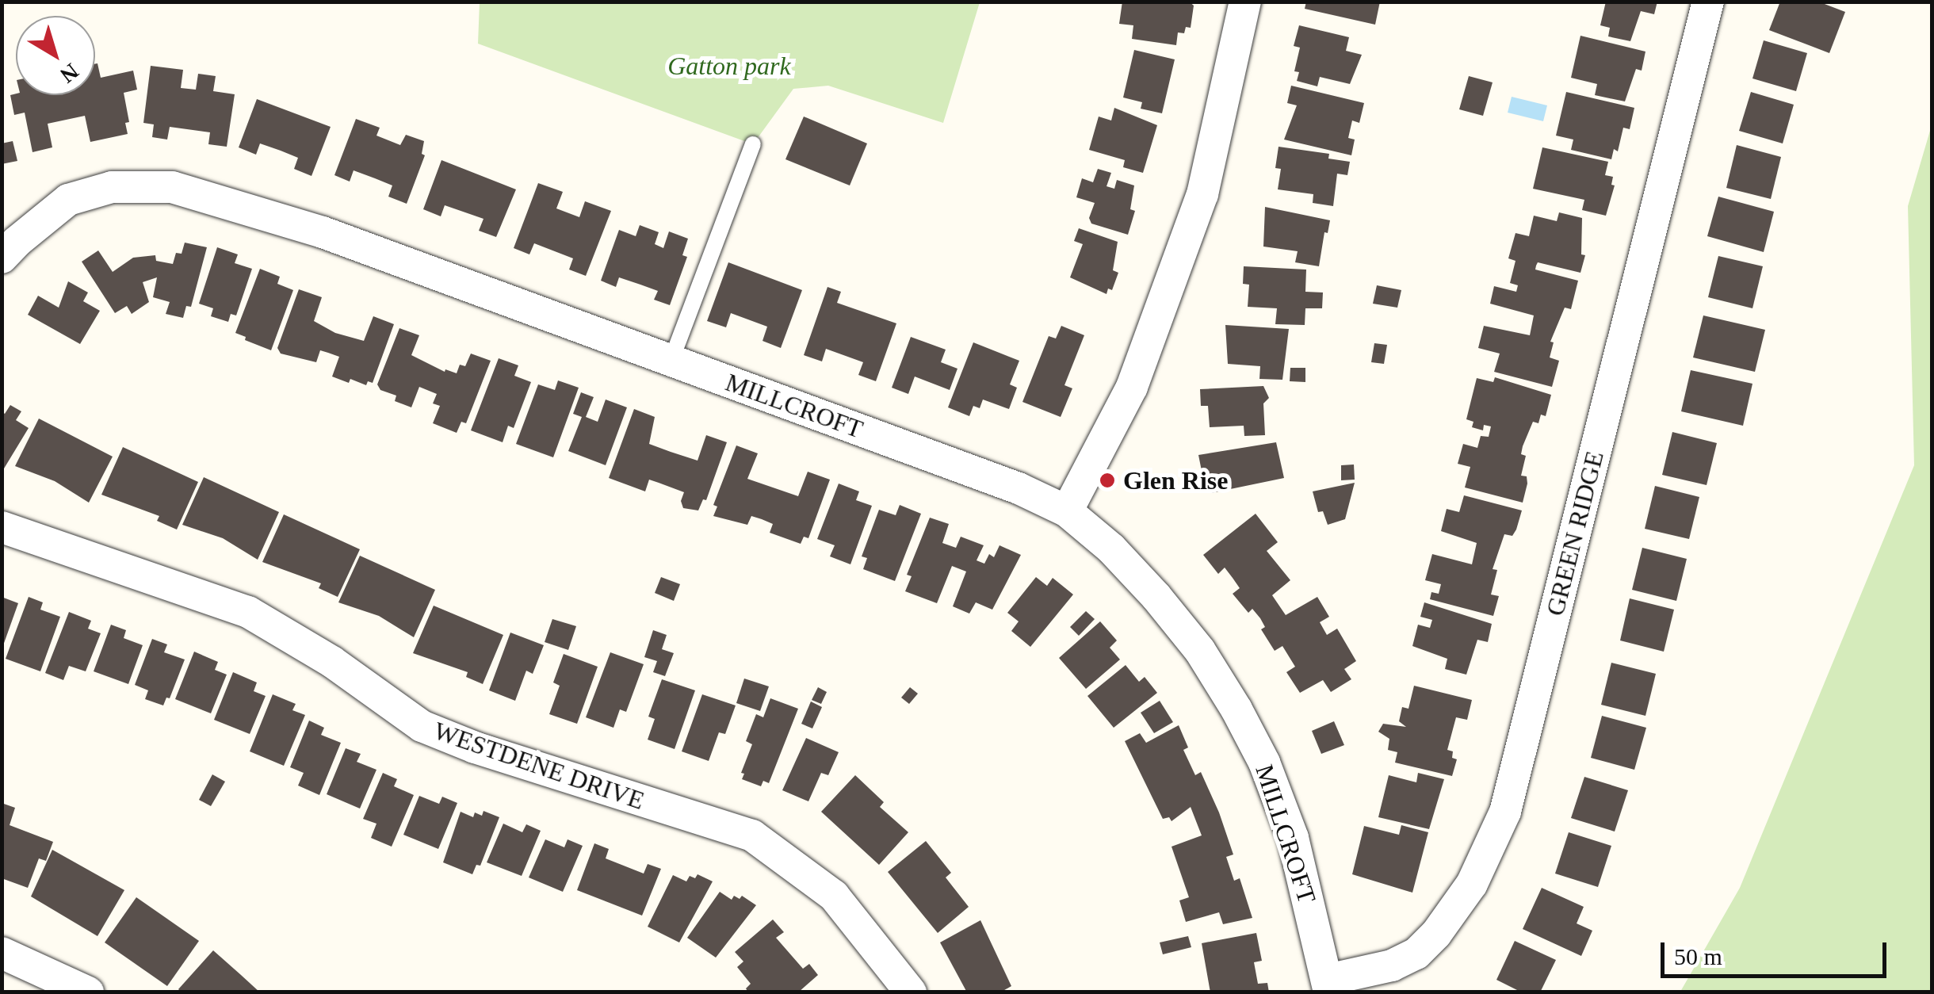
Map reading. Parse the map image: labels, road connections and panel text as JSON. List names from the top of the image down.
{
  "streets": {
    "street": ["MILLCROFT", "GREEN RIDGE", "WESTDENE DRIVE"]
  },
  "crossings": [
    ["MILLCROFT", "GREEN RIDGE"]
  ],
  "parks": ["Gatton park"],
  "places": ["Glen Rise"],
  "scale_bar": "50 m",
  "north": "bottom right"
}
